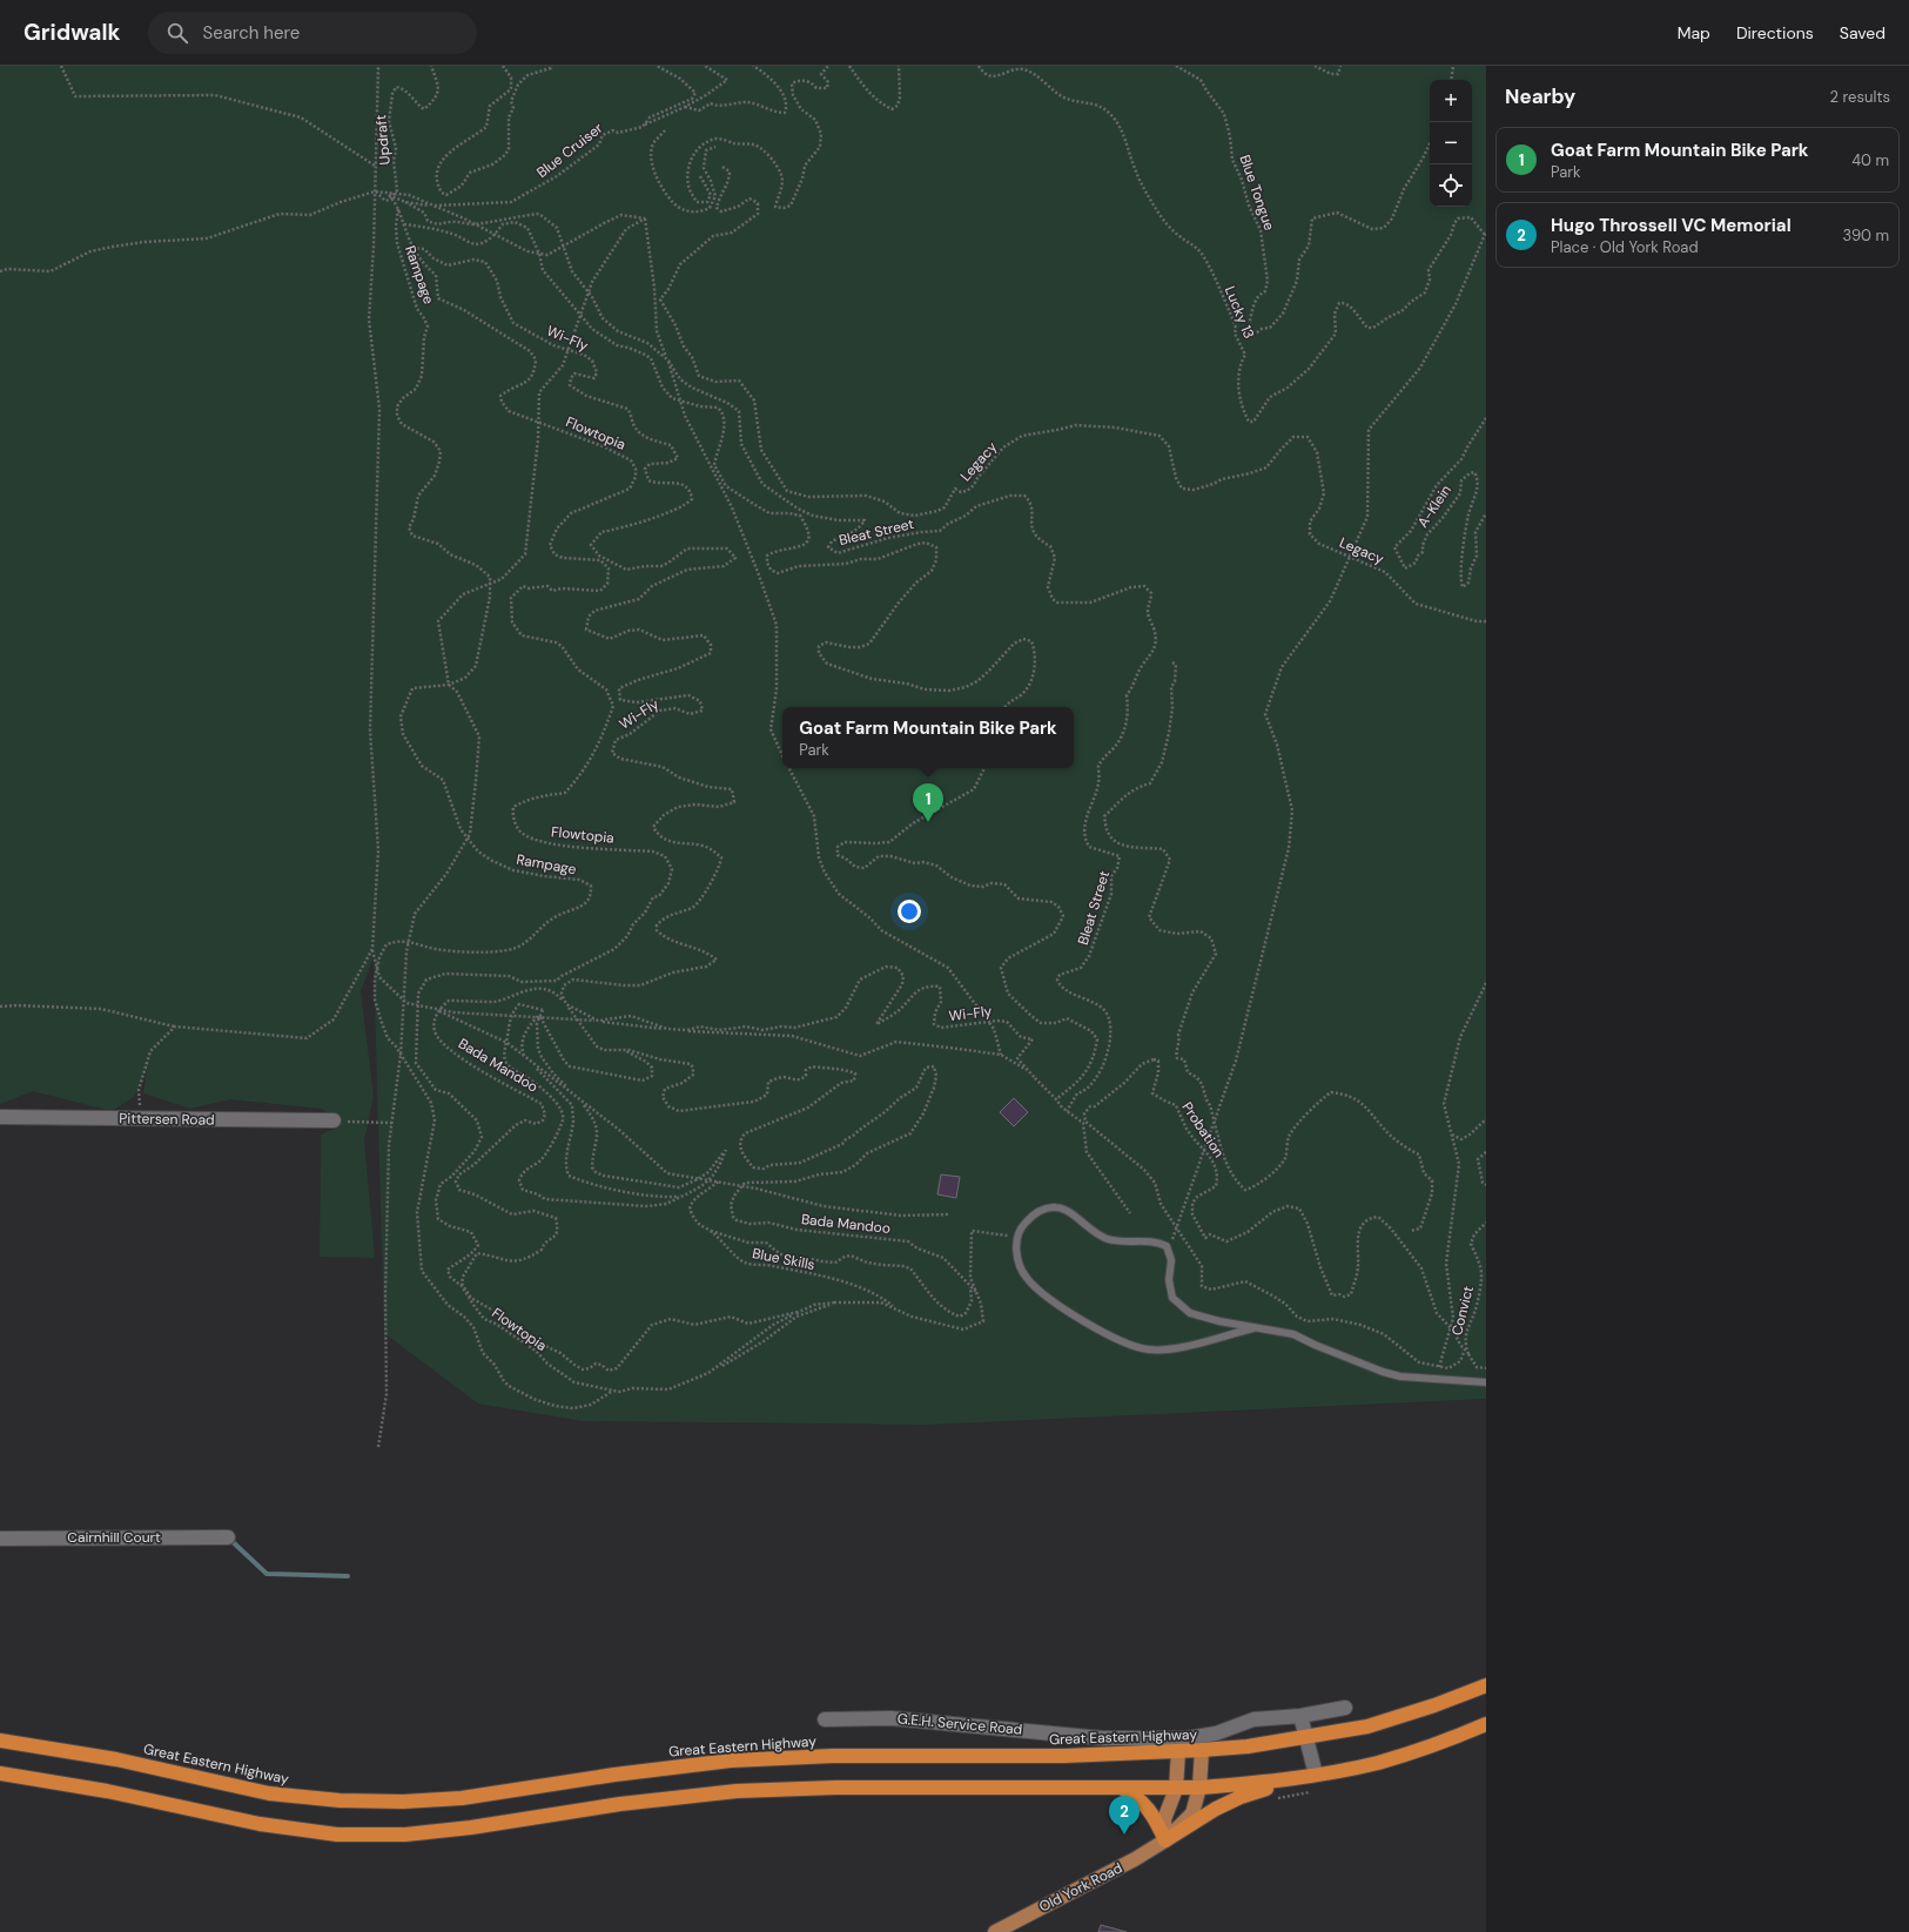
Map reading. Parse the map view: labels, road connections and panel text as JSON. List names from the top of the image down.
{
  "streets": {
    "highway": ["Great Eastern Highway"],
    "main road": ["Old York Road"],
    "street": ["Pittersen Road", "Cairnhill Court", "G.E.H. Service Road"],
    "path": [
      "Updraft",
      "Blue Cruiser",
      "Blue Tongue",
      "Rampage",
      "Lucky 13",
      "Wi-Fly",
      "Flowtopia",
      "Legacy",
      "A-Klein",
      "Bleat Street",
      "Bada Mandoo",
      "Probation",
      "Blue Skills",
      "Convict"
    ]
  },
  "crossings": [
    ["Updraft", "Blue Cruiser"],
    ["Updraft", "Flowtopia"],
    ["Blue Cruiser", "Flowtopia"],
    ["Blue Cruiser", "Bleat Street"],
    ["Rampage", "Flowtopia"],
    ["Wi-Fly", "Flowtopia"],
    ["Wi-Fly", "Bada Mandoo"],
    ["Flowtopia", "Bada Mandoo"],
    ["Flowtopia", "Blue Skills"],
    ["Probation", "Convict"],
    ["Great Eastern Highway", "Old York Road"]
  ],
  "page": {
    "header": "Gridwalk",
    "search": "Search here",
    "nav": ["Map", "Directions", "Saved"],
    "heading": ["Nearby", "2 results"],
    "map_buttons": ["+", "−"],
    "list": [
      {
        "mark": "1",
        "name": "Goat Farm Mountain Bike Park",
        "note": "Park",
        "value": "40 m"
      },
      {
        "mark": "2",
        "name": "Hugo Throssell VC Memorial",
        "note": "Place · Old York Road",
        "value": "390 m"
      }
    ],
    "popup": ["Goat Farm Mountain Bike Park", "Park"],
    "pins": ["1", "2"]
  }
}
